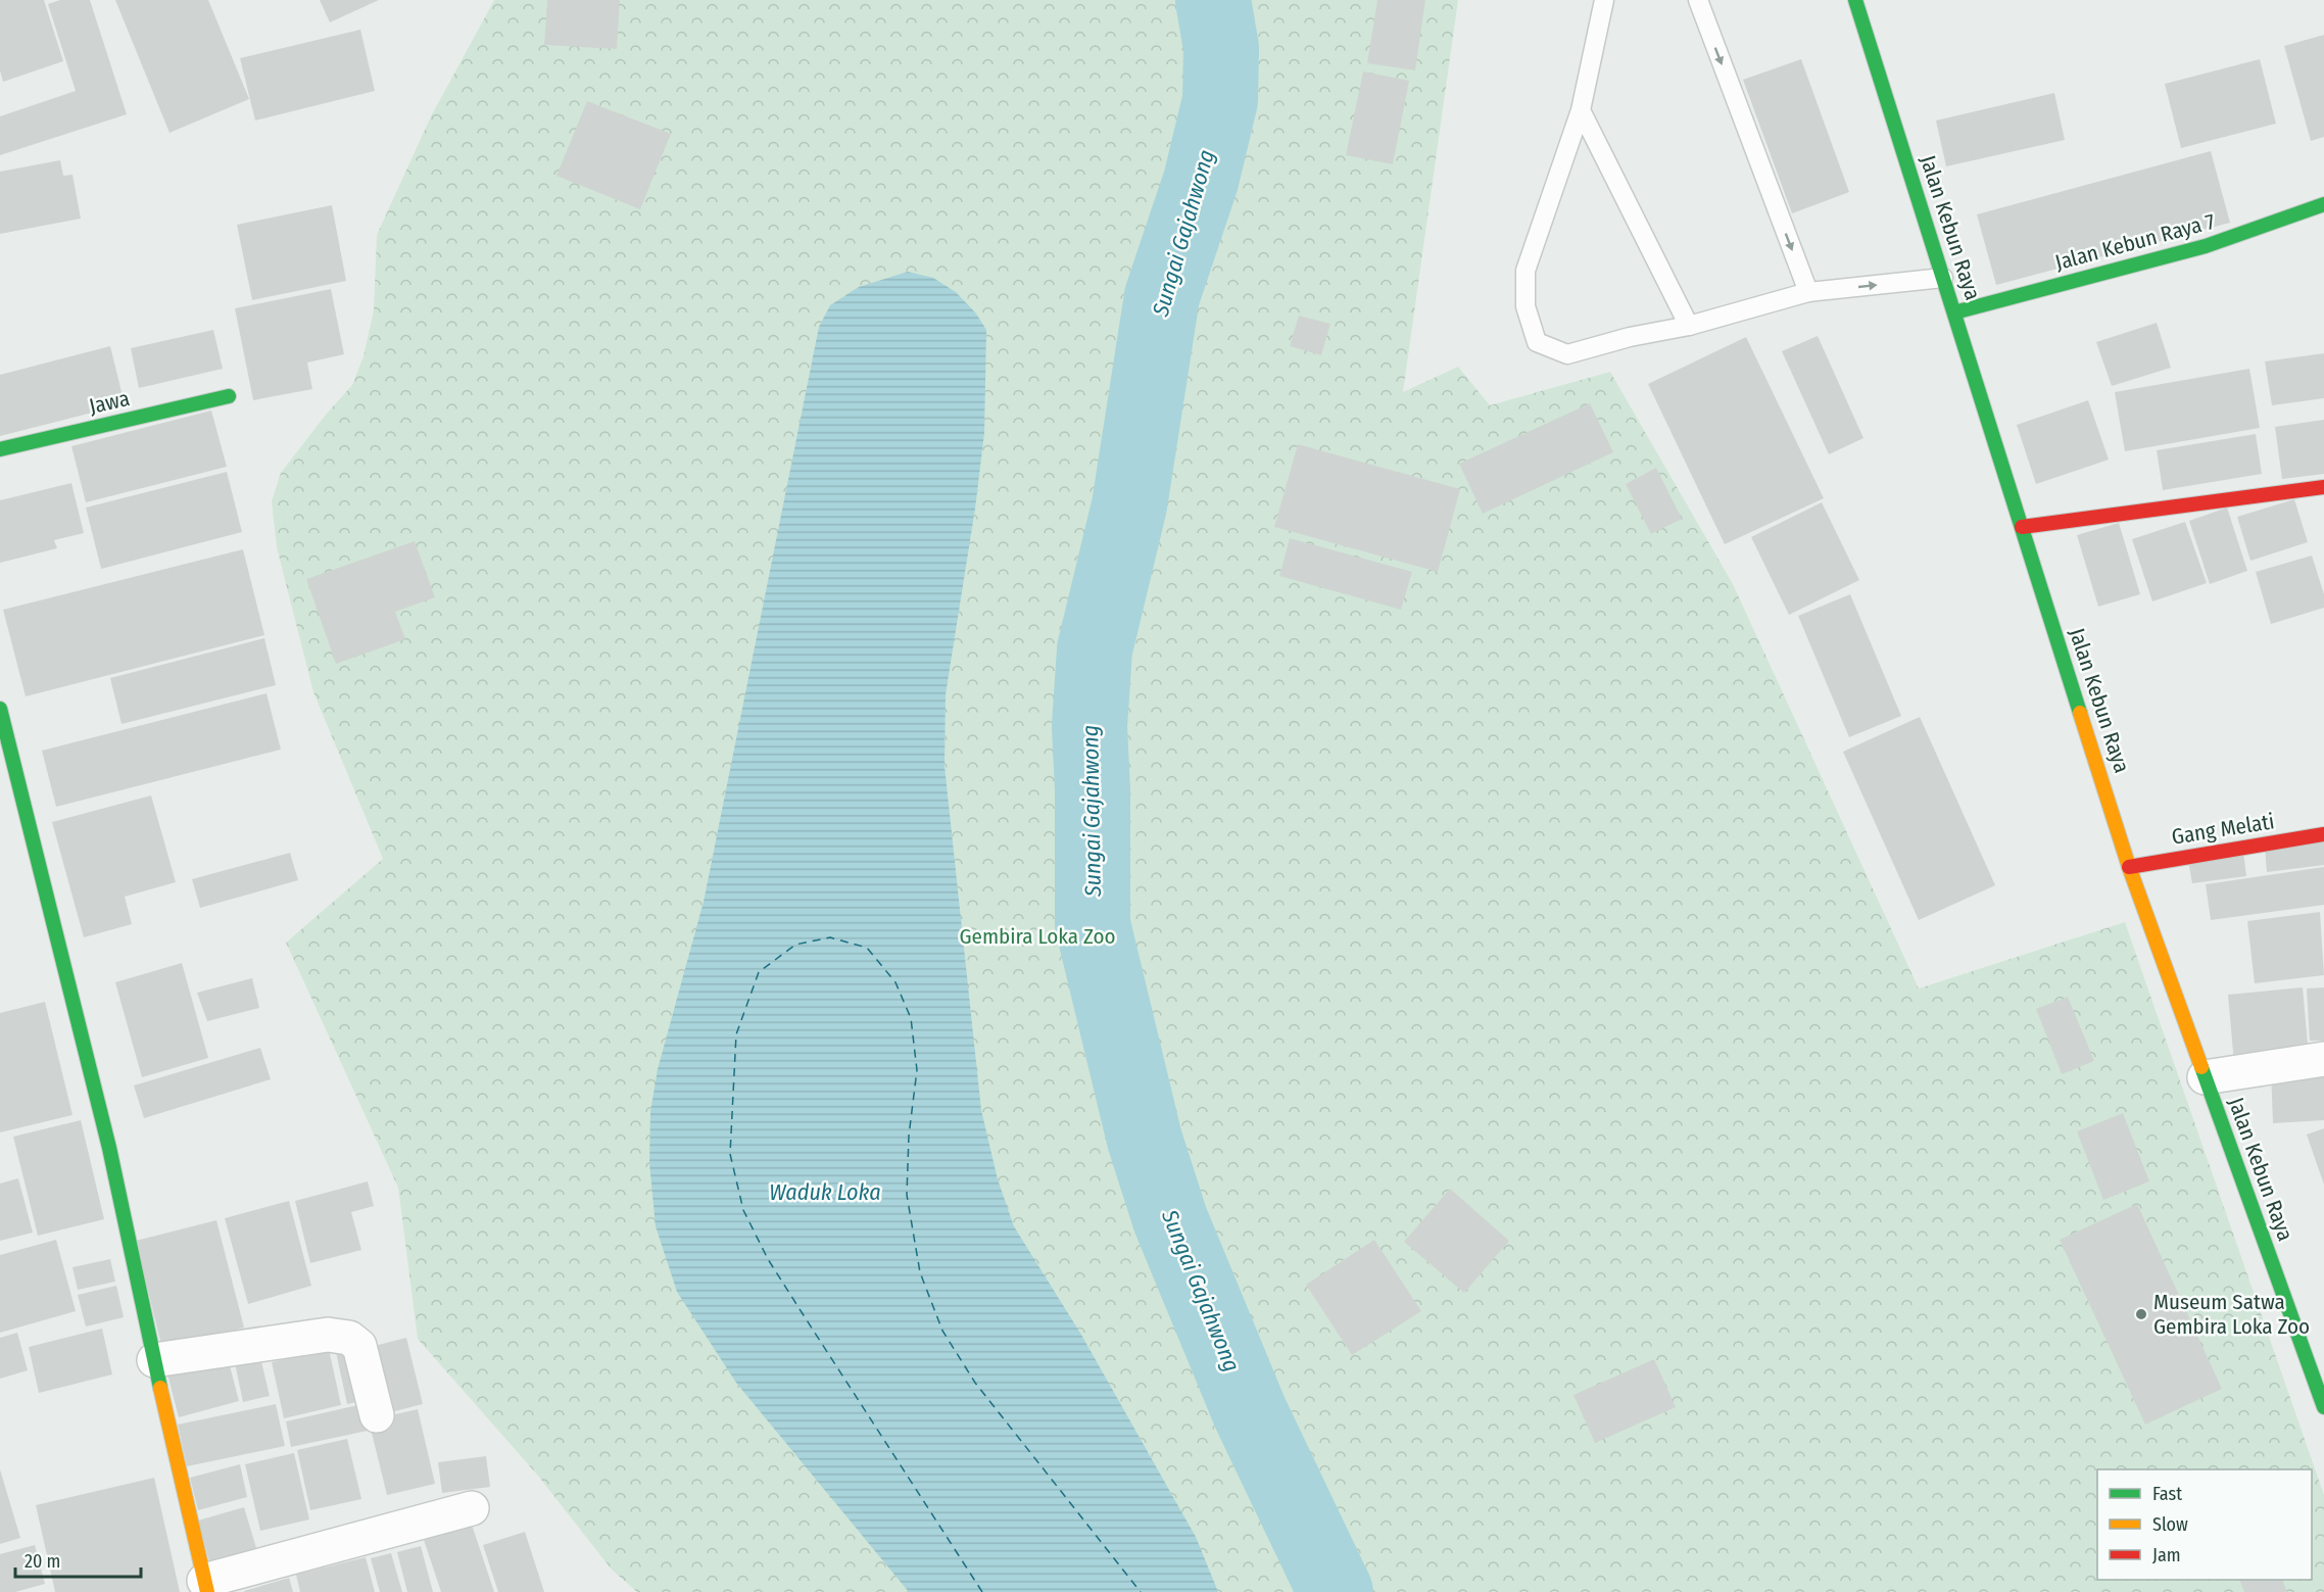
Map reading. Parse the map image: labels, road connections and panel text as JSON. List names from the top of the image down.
{
  "streets": {
    "street": [
      "Jalan Kebun Raya",
      "Jalan Kebun Raya 7",
      "Jawa",
      "Gang Melati"
    ]
  },
  "crossings": [
    ["Jalan Kebun Raya", "Jalan Kebun Raya 7"],
    ["Jalan Kebun Raya", "Gang Melati"]
  ],
  "water": ["Sungai Gajahwong", "Waduk Loka"],
  "parks": ["Gembira Loka Zoo"],
  "places": ["Museum Satwa Gembira Loka Zoo"],
  "legend": ["Fast", "Slow", "Jam"],
  "scale_bar": "20 m"
}
